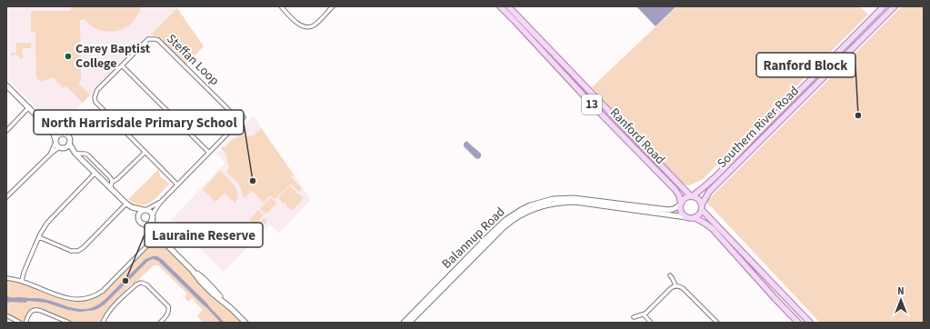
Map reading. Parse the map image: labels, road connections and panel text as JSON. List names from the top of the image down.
{
  "streets": {
    "main road": ["13", "Southern River Road", "Ranford Road"],
    "street": ["Steffan Loop", "Balannup Road"]
  },
  "crossings": [
    ["13", "Southern River Road"],
    ["13", "Ranford Road"],
    ["13", "Balannup Road"],
    ["Southern River Road", "Ranford Road"],
    ["Southern River Road", "Balannup Road"],
    ["Ranford Road", "Balannup Road"]
  ],
  "places": [
    "Carey Baptist College",
    "Ranford Block",
    "North Harrisdale Primary School",
    "Lauraine Reserve"
  ],
  "north": "top"
}
